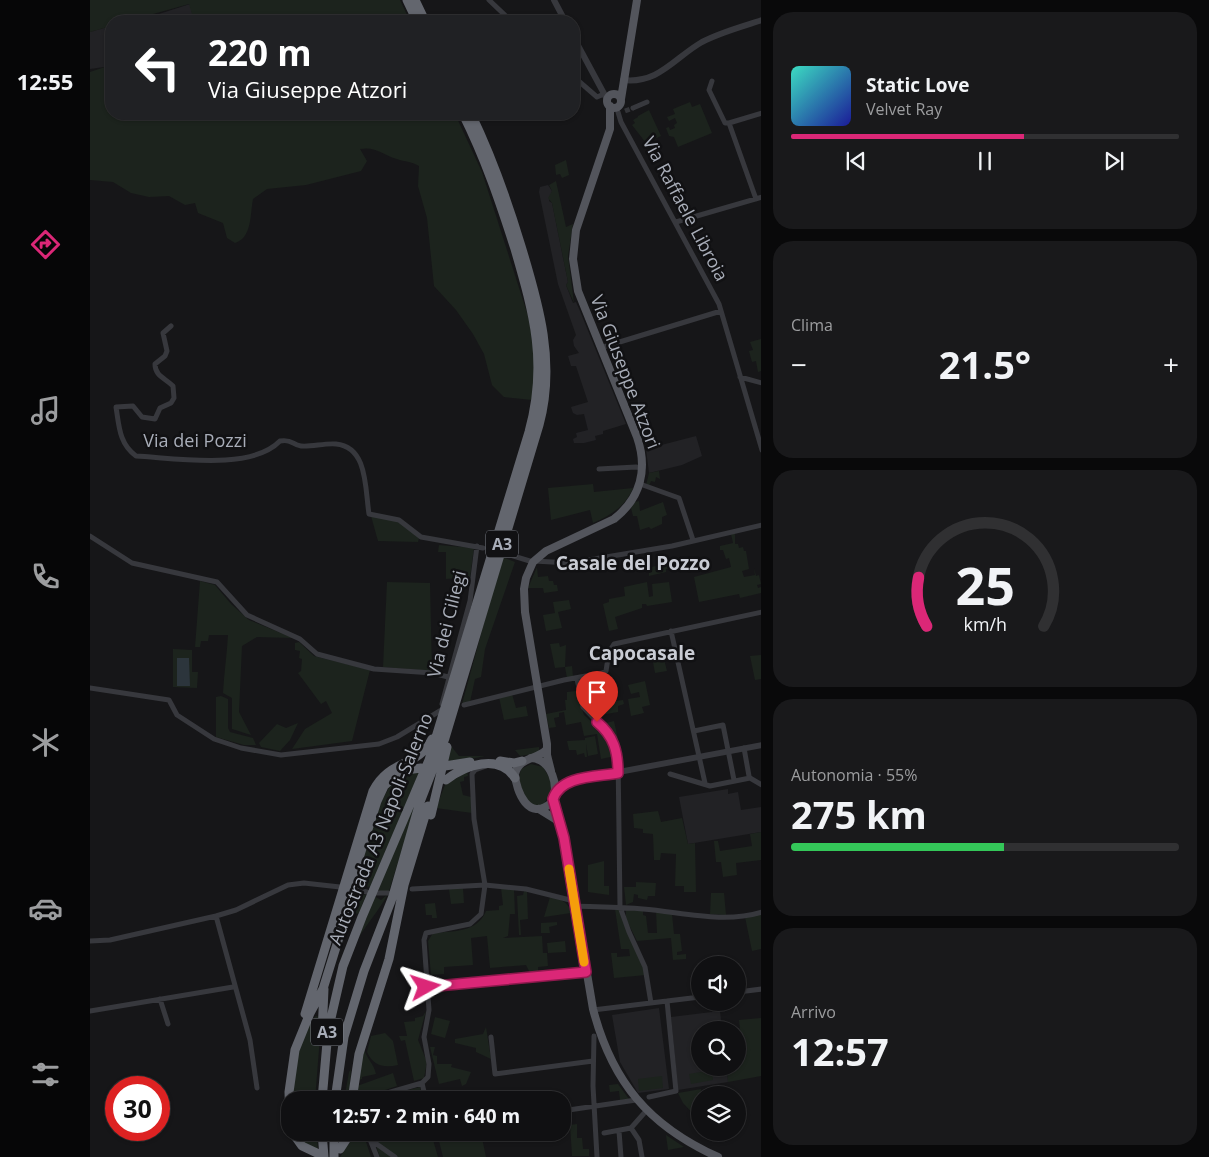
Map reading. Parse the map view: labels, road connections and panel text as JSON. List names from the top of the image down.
{
  "streets": {
    "highway": ["A3", "Autostrada A3 Napoli-Salerno"],
    "main road": ["Via Giuseppe Atzori"],
    "street": ["Via Raffaele Libroia", "Via dei Pozzi", "Via dei Ciliegi"]
  },
  "crossings": [
    ["Via Raffaele Libroia", "Via Giuseppe Atzori"],
    ["Via dei Pozzi", "Via dei Ciliegi"],
    ["A3", "Via dei Ciliegi"],
    ["A3", "Autostrada A3 Napoli-Salerno"],
    ["Via dei Ciliegi", "Autostrada A3 Napoli-Salerno"]
  ],
  "districts": ["Casale del Pozzo", "Capocasale"],
  "page": {
    "tabs": "12:55",
    "turn": ["220 m", "Via Giuseppe Atzori"],
    "song": ["Static Love", "Velvet Ray"],
    "tile": [
      "Clima",
      ["Autonomia · 55%", "275 km"],
      ["Arrivo", "12:57"]
    ],
    "heat": ["−", "21.5°", "+"],
    "limit": "30",
    "trip": "12:57 · 2 min · 640 m",
    "gauge": ["25", "km/h"]
  }
}
